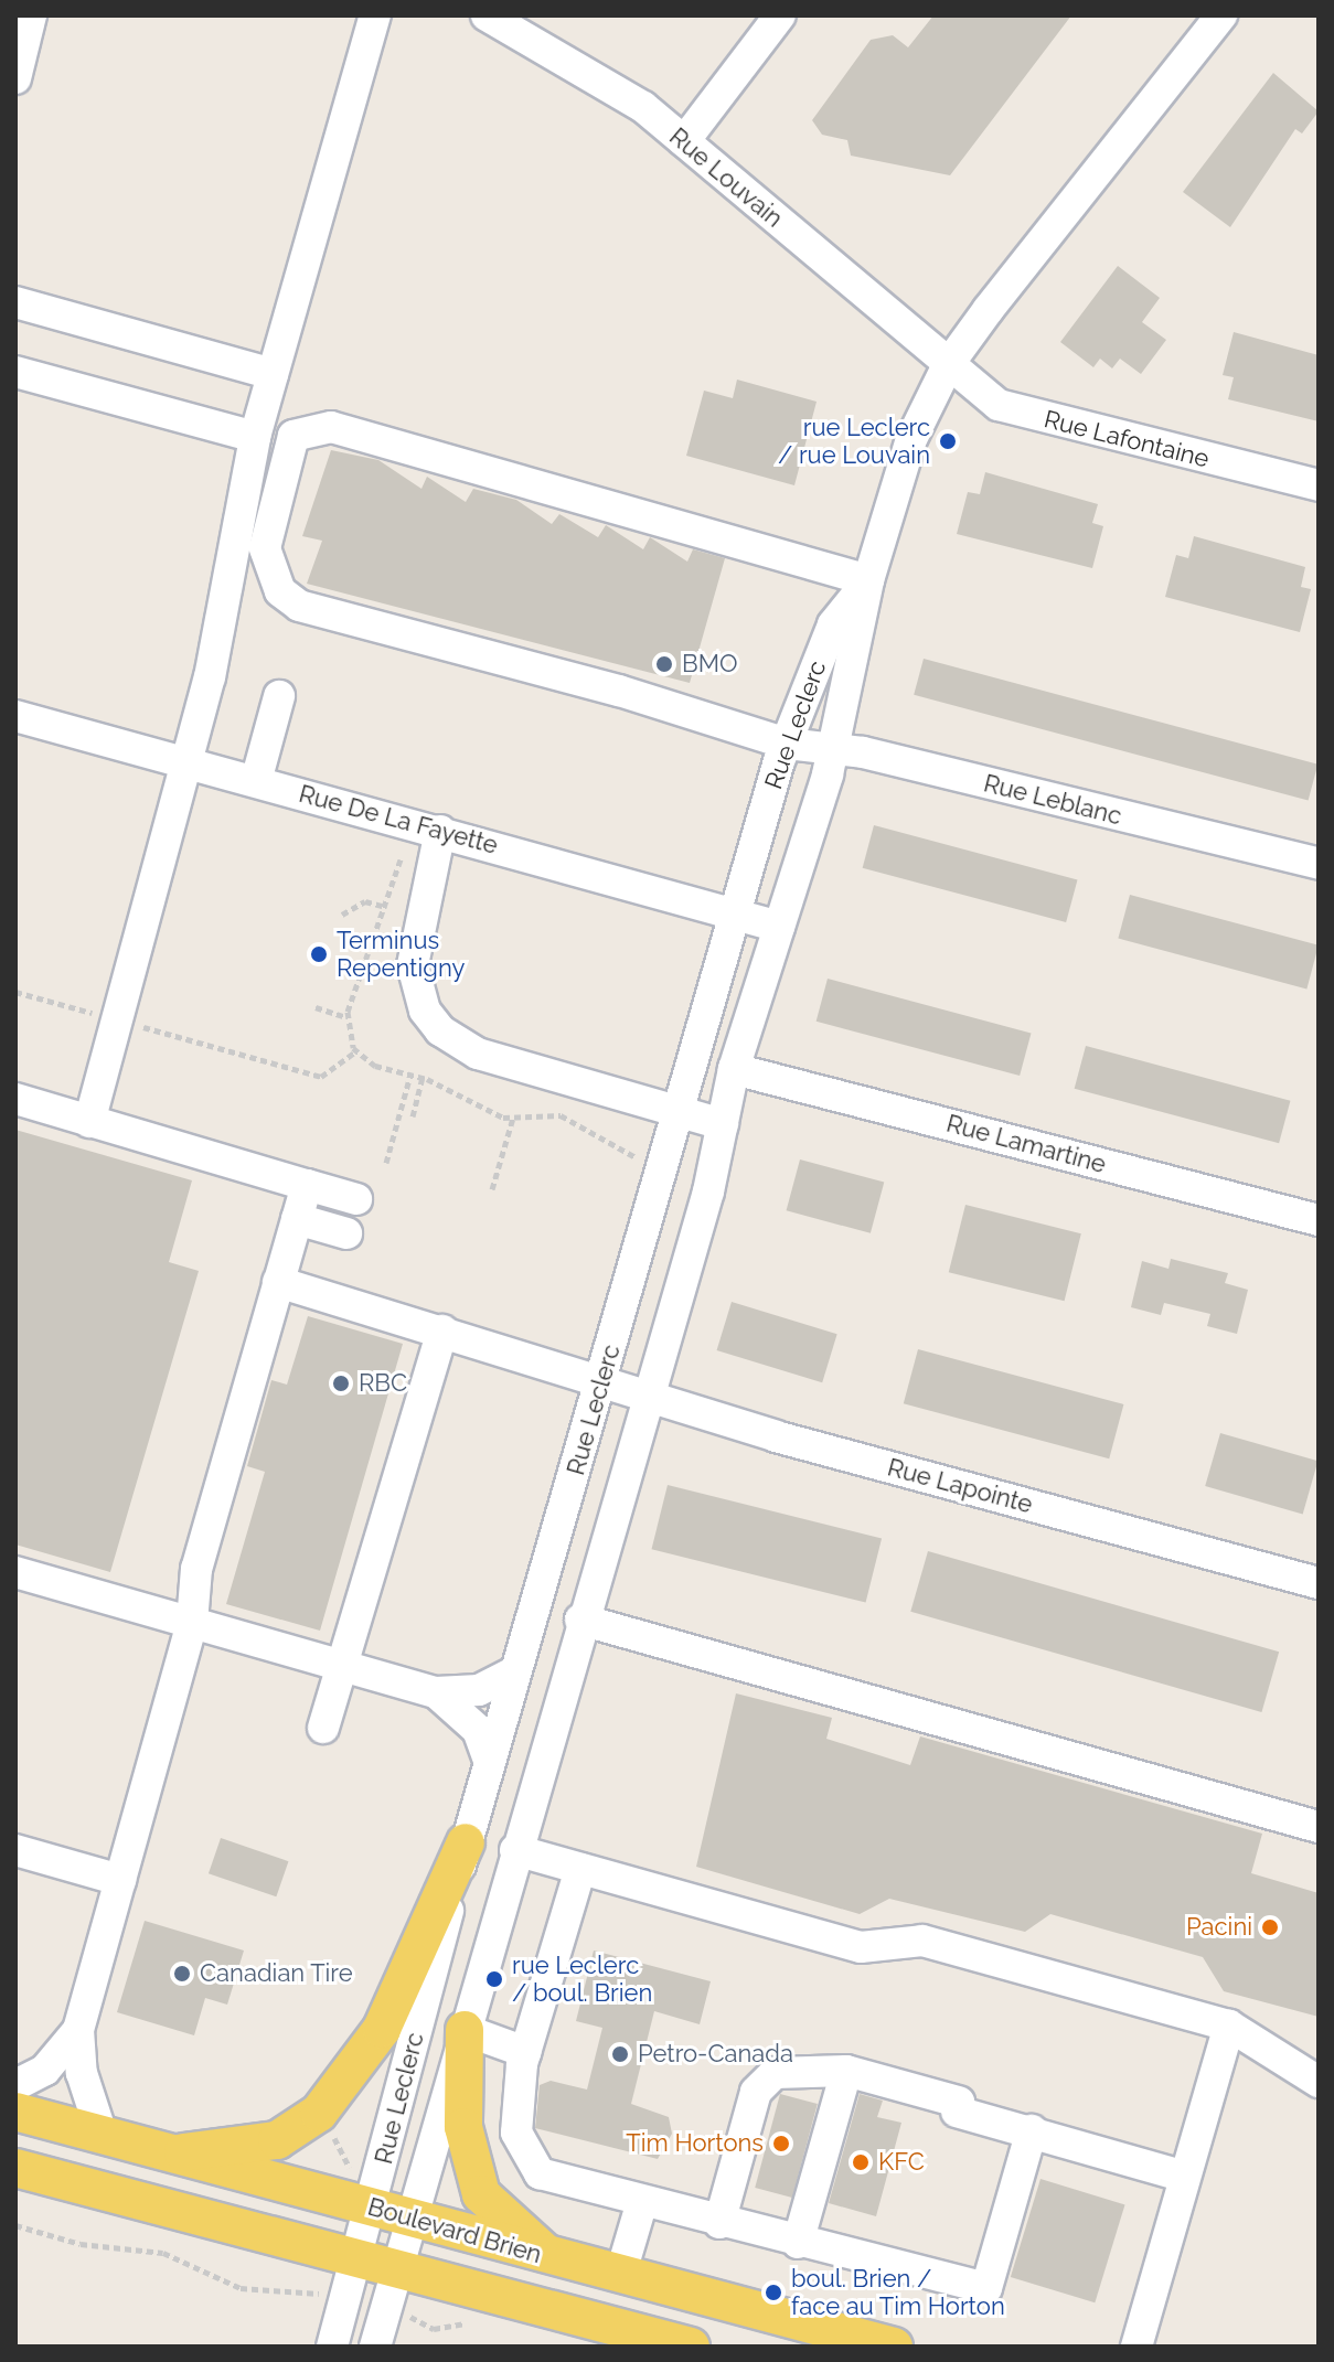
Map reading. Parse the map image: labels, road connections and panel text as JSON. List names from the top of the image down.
{
  "streets": {
    "main road": ["Boulevard Brien"],
    "street": [
      "Rue Louvain",
      "Rue Lafontaine",
      "Rue Leclerc",
      "Rue Leblanc",
      "Rue De La Fayette",
      "Rue Lamartine",
      "Rue Lapointe"
    ]
  },
  "crossings": [
    ["Rue Louvain", "Rue Lafontaine"],
    ["Rue Louvain", "Rue Leclerc"],
    ["Rue Lafontaine", "Rue Leclerc"],
    ["Rue Leclerc", "Rue Leblanc"],
    ["Rue Leclerc", "Rue De La Fayette"],
    ["Rue Leclerc", "Rue Lamartine"],
    ["Rue Leclerc", "Rue Lapointe"],
    ["Rue Leclerc", "Boulevard Brien"]
  ],
  "places": [
    "rue Leclerc / rue Louvain",
    "BMO",
    "Terminus Repentigny",
    "RBC",
    "Pacini",
    "Canadian Tire",
    "rue Leclerc / boul. Brien",
    "Petro-Canada",
    "Tim Hortons",
    "KFC",
    "boul. Brien / face au Tim Horton"
  ]
}
